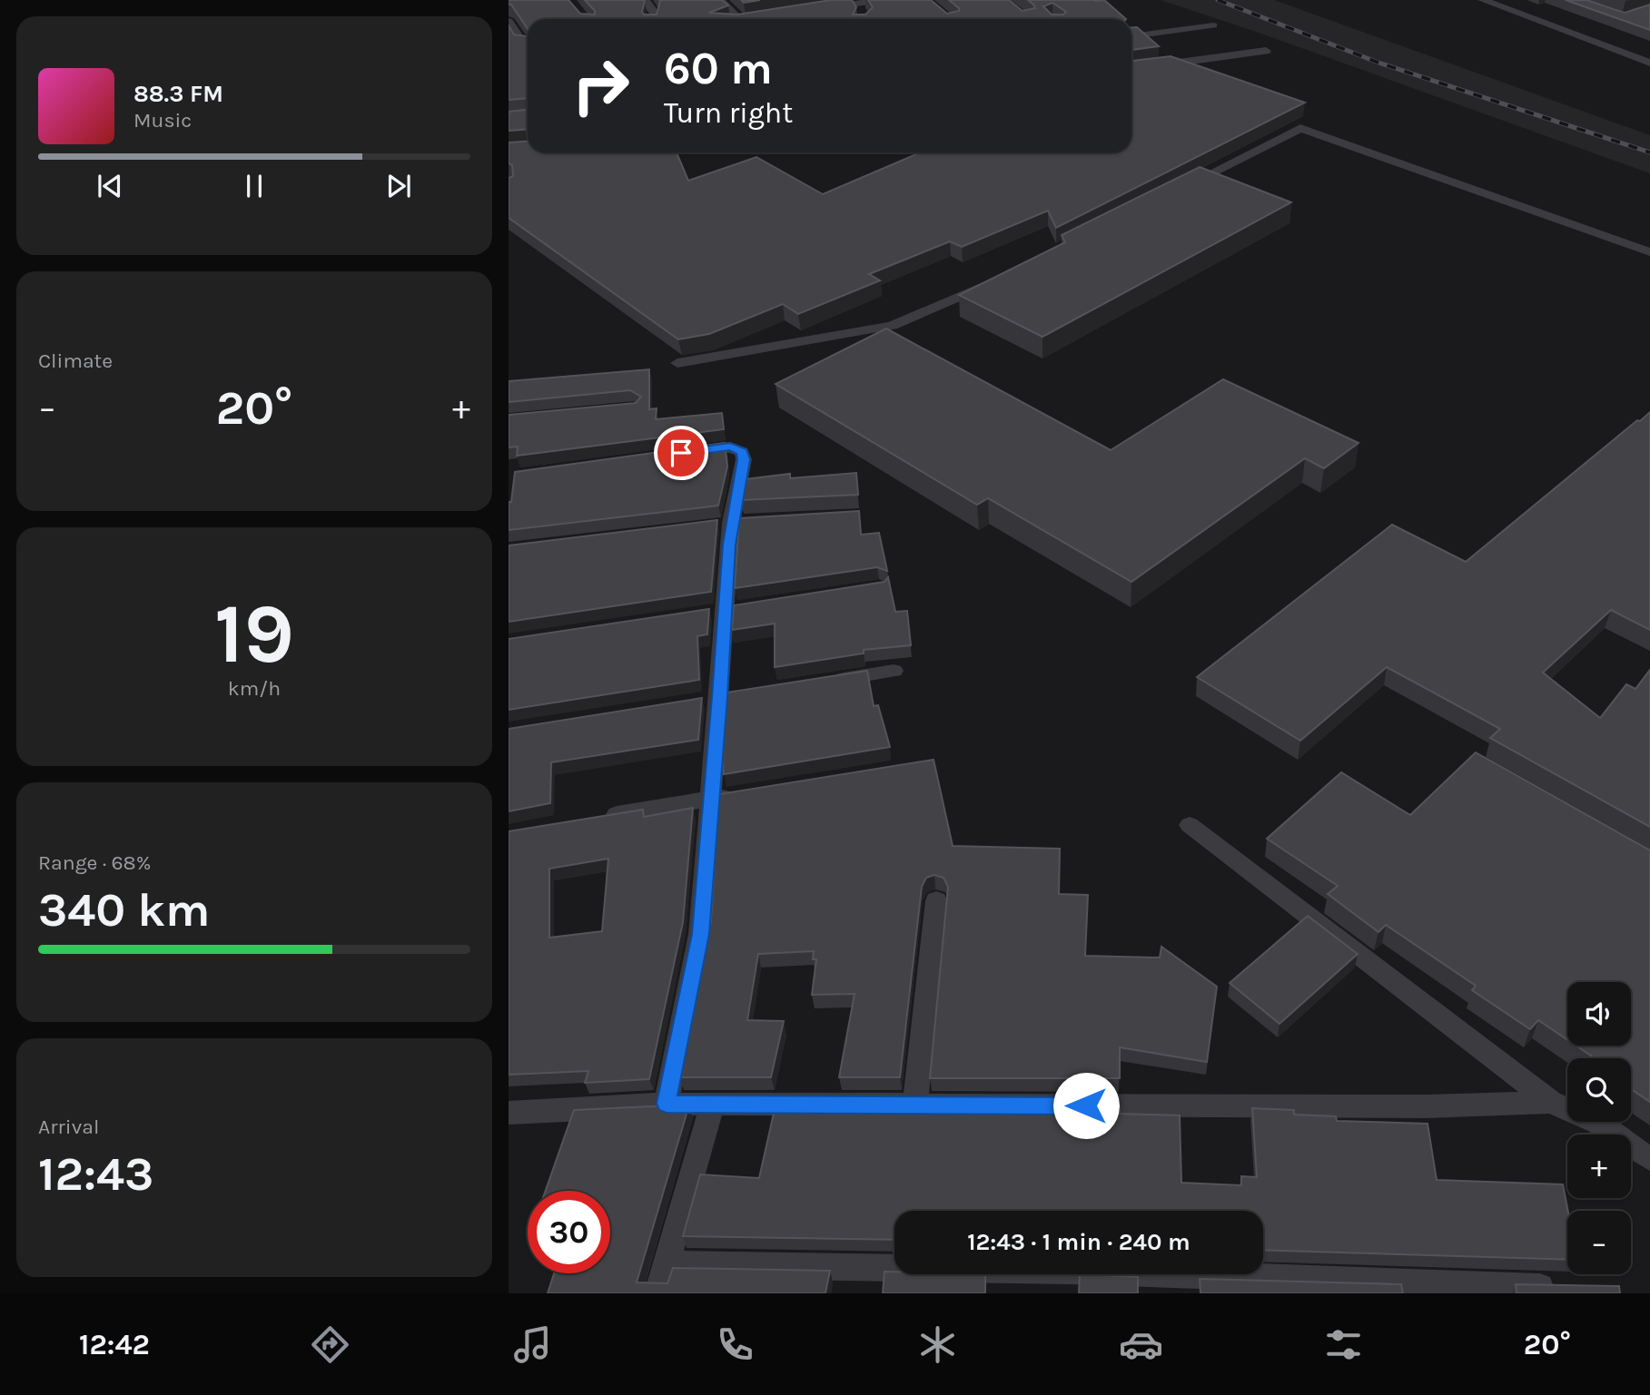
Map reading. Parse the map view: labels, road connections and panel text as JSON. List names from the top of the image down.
{
  "page": {
    "turn": ["60 m", "Turn right"],
    "song": ["88.3 FM", "Music"],
    "tile": [
      "Climate",
      ["19", "km/h"],
      ["Range · 68%", "340 km"],
      ["Arrival", "12:43"]
    ],
    "heat": ["−", "20°", "+"],
    "map_buttons": ["+", "−"],
    "limit": "30",
    "trip": "12:43 · 1 min · 240 m",
    "tabs": ["12:42", "20°"]
  }
}
